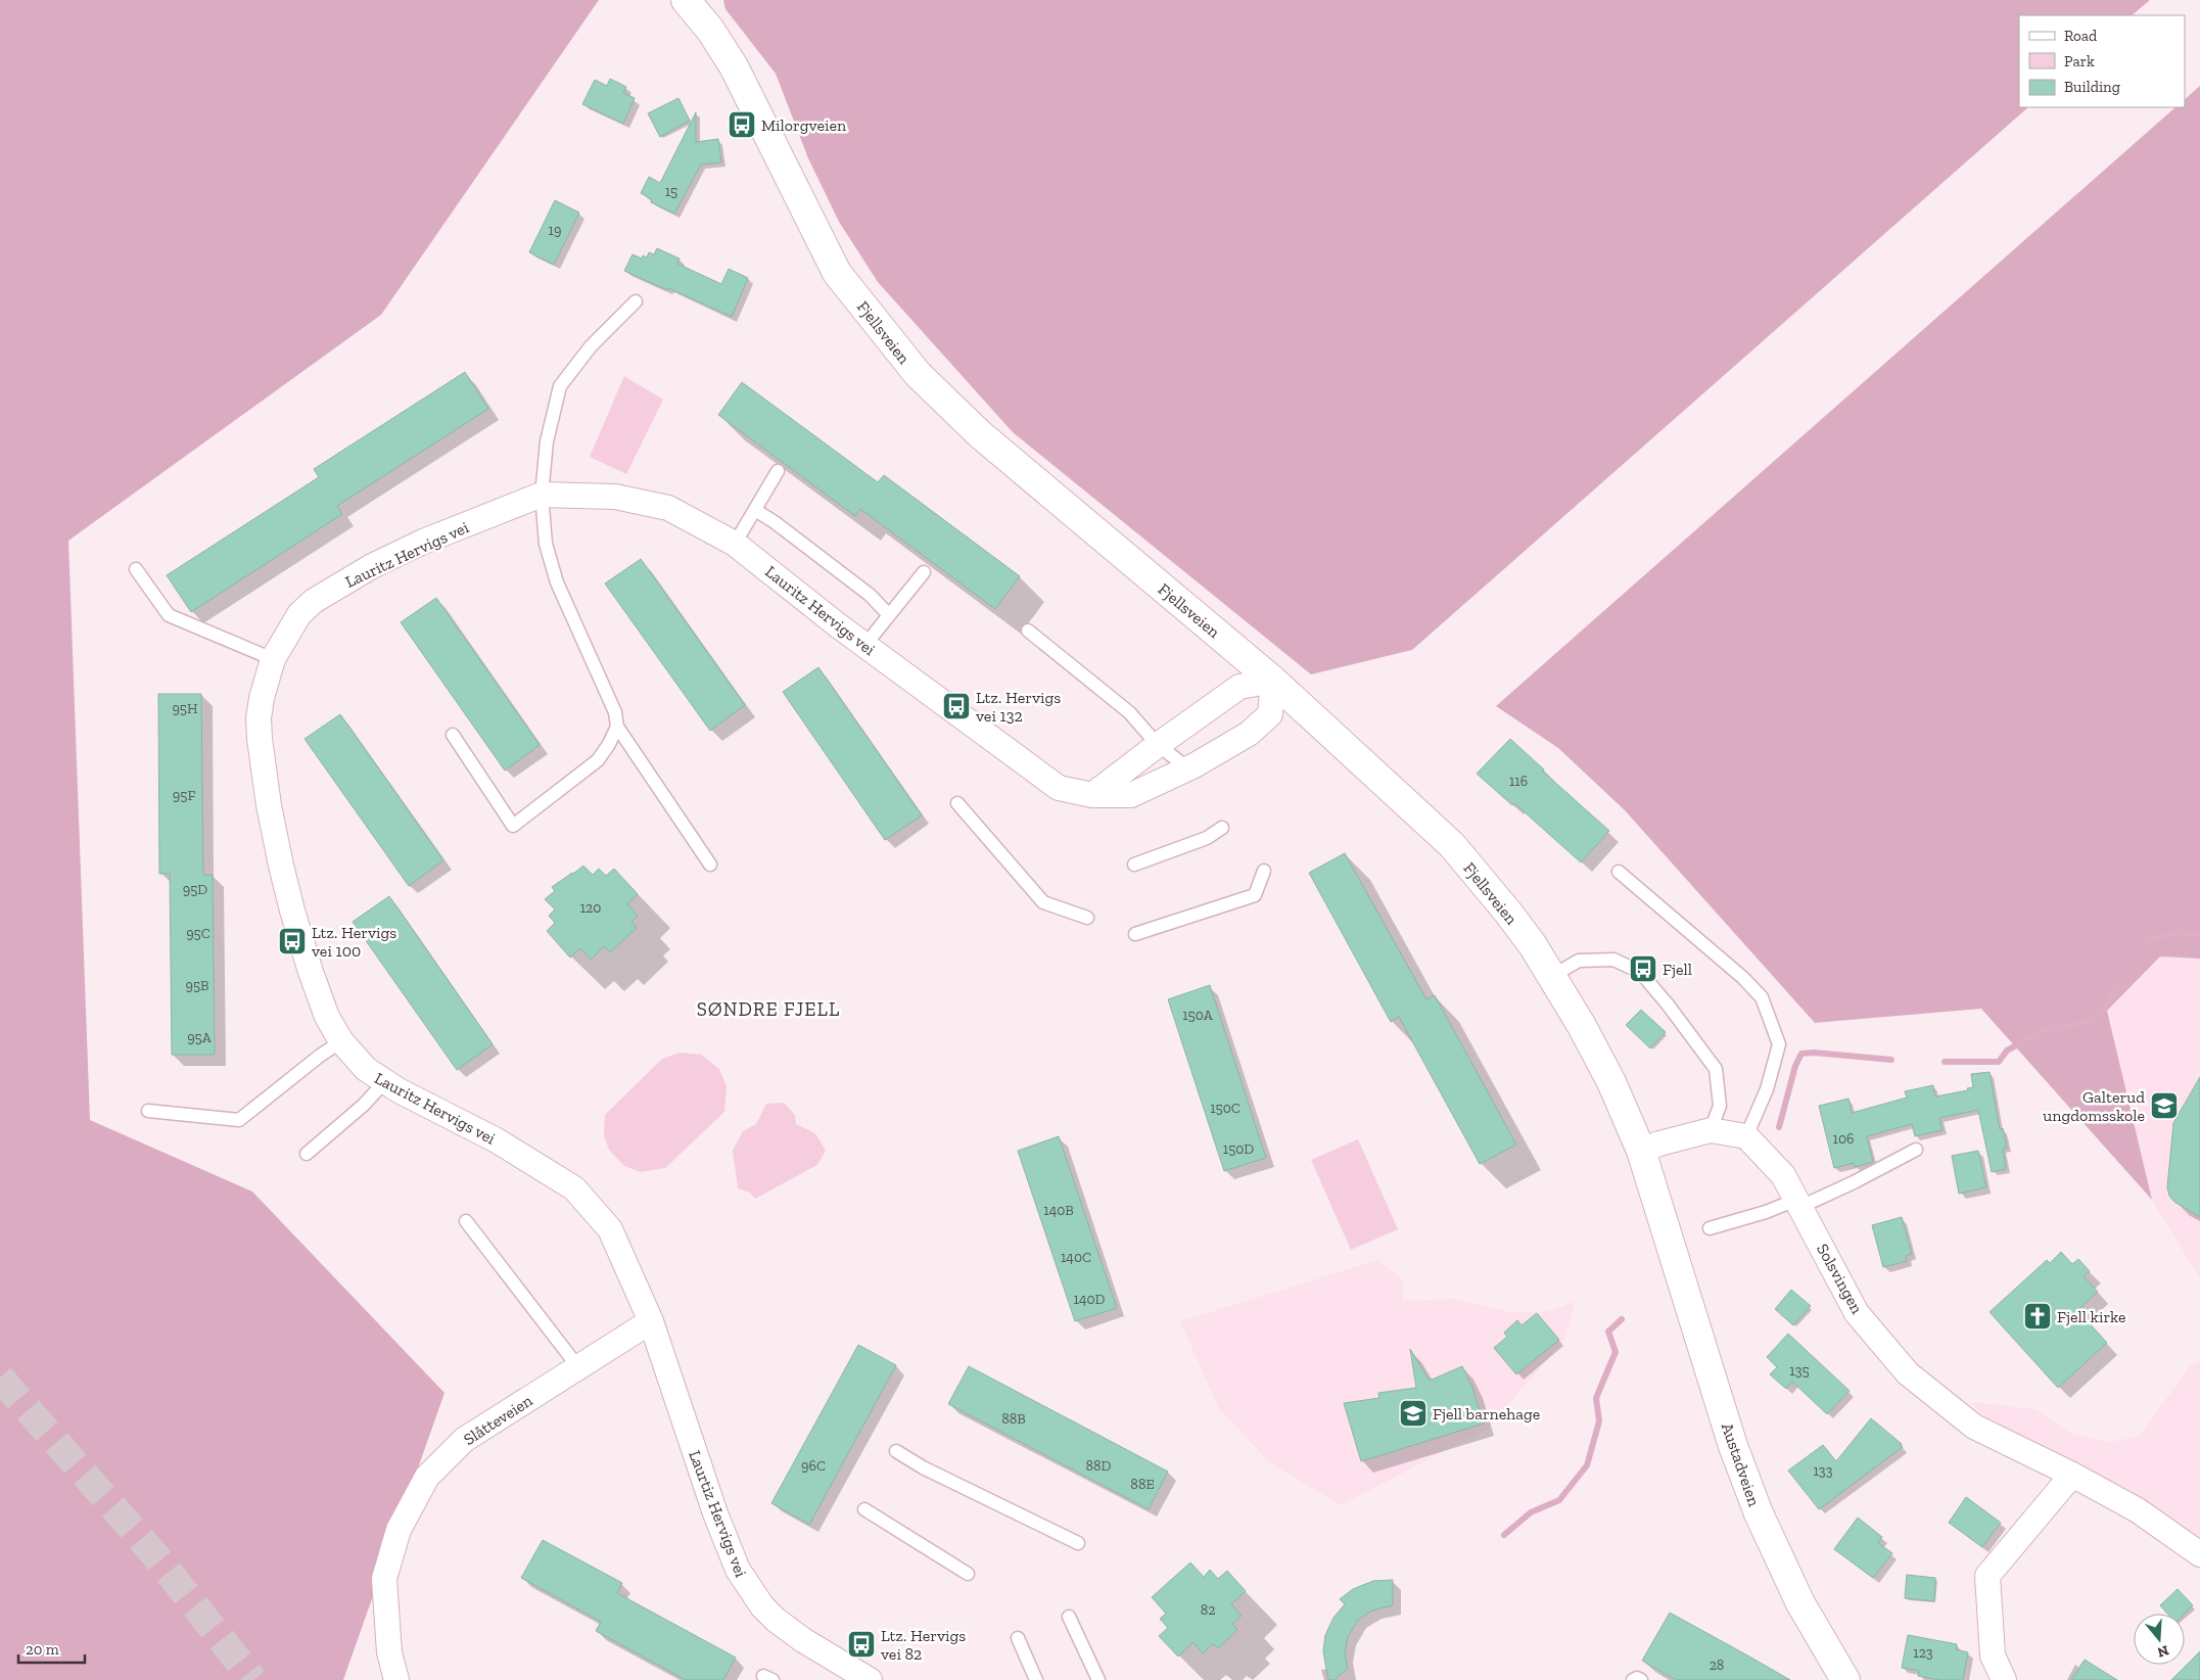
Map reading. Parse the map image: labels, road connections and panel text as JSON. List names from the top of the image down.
{
  "streets": {
    "main road": ["Fjellsveien", "Austadveien"],
    "street": [
      "Lauritz Hervigs vei",
      "Solsvingen",
      "Slåtteveien",
      "Laurtiz Hervigs vei"
    ]
  },
  "crossings": [
    ["Fjellsveien", "Lauritz Hervigs vei"],
    ["Fjellsveien", "Austadveien"],
    ["Lauritz Hervigs vei", "Slåtteveien"],
    ["Lauritz Hervigs vei", "Laurtiz Hervigs vei"],
    ["Slåtteveien", "Laurtiz Hervigs vei"]
  ],
  "districts": ["SØNDRE FJELL"],
  "places": {
    "bus stop": [
      "Milorgveien",
      "Ltz. Hervigs vei 132",
      "Ltz. Hervigs vei 100",
      "Fjell",
      "Ltz. Hervigs vei 82"
    ],
    "school or university": ["Galterud ungdomsskole", "Fjell barnehage"],
    "church": ["Fjell kirke"]
  },
  "house_numbers": [
    "15",
    "19",
    "95H",
    "116",
    "95F",
    "95D",
    "120",
    "95C",
    "95B",
    "150A",
    "95A",
    "150C",
    "106",
    "150D",
    "140B",
    "140C",
    "140D",
    "135",
    "88B",
    "96C",
    "88D",
    "133",
    "88E",
    "82",
    "123",
    "28"
  ],
  "legend": ["Road", "Park", "Building"],
  "scale_bar": "20 m",
  "north": "bottom"
}
